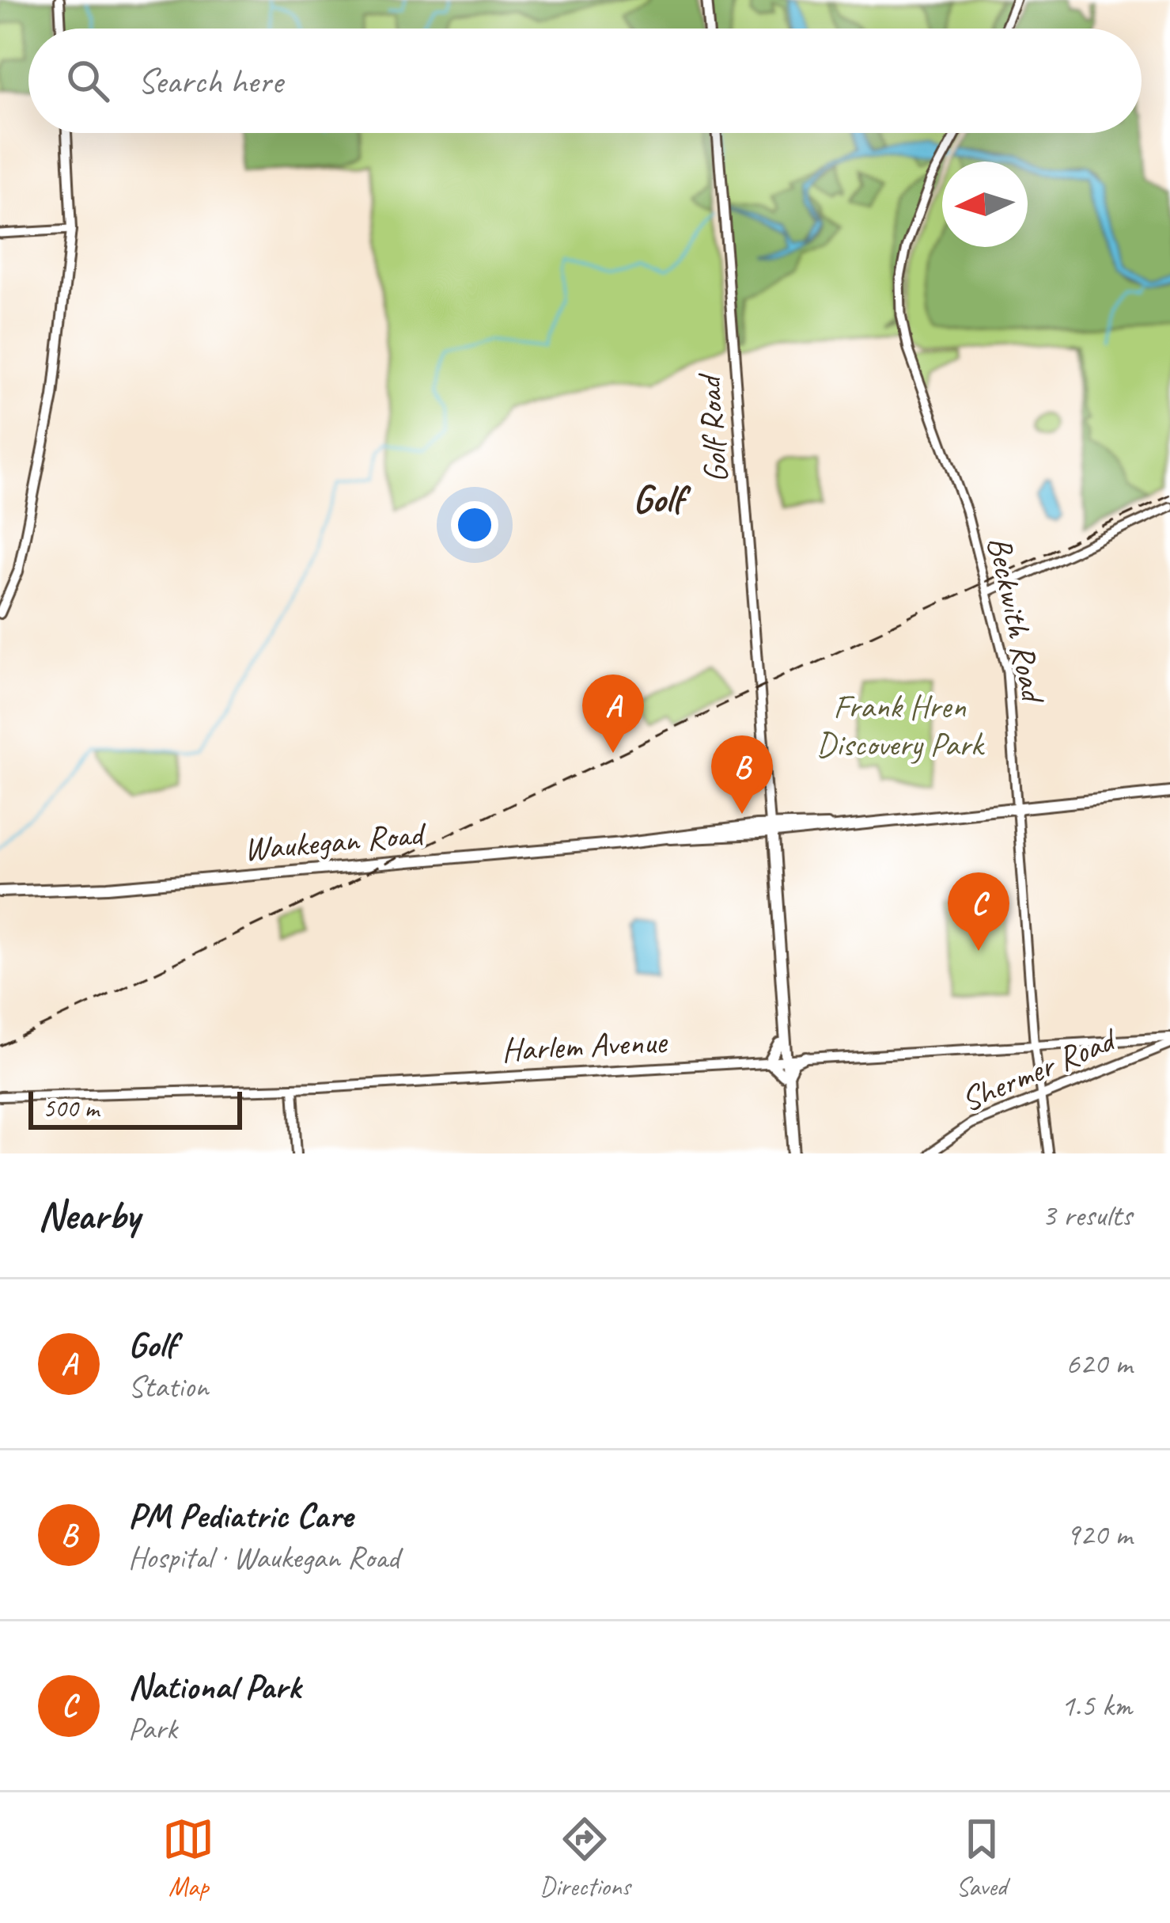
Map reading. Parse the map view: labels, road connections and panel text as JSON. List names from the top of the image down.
{
  "streets": {
    "main road": [
      "Golf Road",
      "Waukegan Road",
      "Harlem Avenue",
      "Shermer Road"
    ],
    "street": ["Beckwith Road"]
  },
  "crossings": [
    ["Golf Road", "Waukegan Road"],
    ["Golf Road", "Harlem Avenue"],
    ["Beckwith Road", "Waukegan Road"],
    ["Beckwith Road", "Shermer Road"]
  ],
  "districts": ["Golf"],
  "parks": ["Frank Hren Discovery Park"],
  "scale_bar": "500 m",
  "north": "left",
  "page": {
    "search": "Search here",
    "pins": ["A", "B", "C"],
    "scale": "500 m",
    "heading": ["Nearby", "3 results"],
    "list": [
      {
        "mark": "A",
        "name": "Golf",
        "note": "Station",
        "value": "620 m"
      },
      {
        "mark": "B",
        "name": "PM Pediatric Care",
        "note": "Hospital · Waukegan Road",
        "value": "920 m"
      },
      {
        "mark": "C",
        "name": "National Park",
        "note": "Park",
        "value": "1.5 km"
      }
    ],
    "nav": ["Map", "Directions", "Saved"]
  }
}
